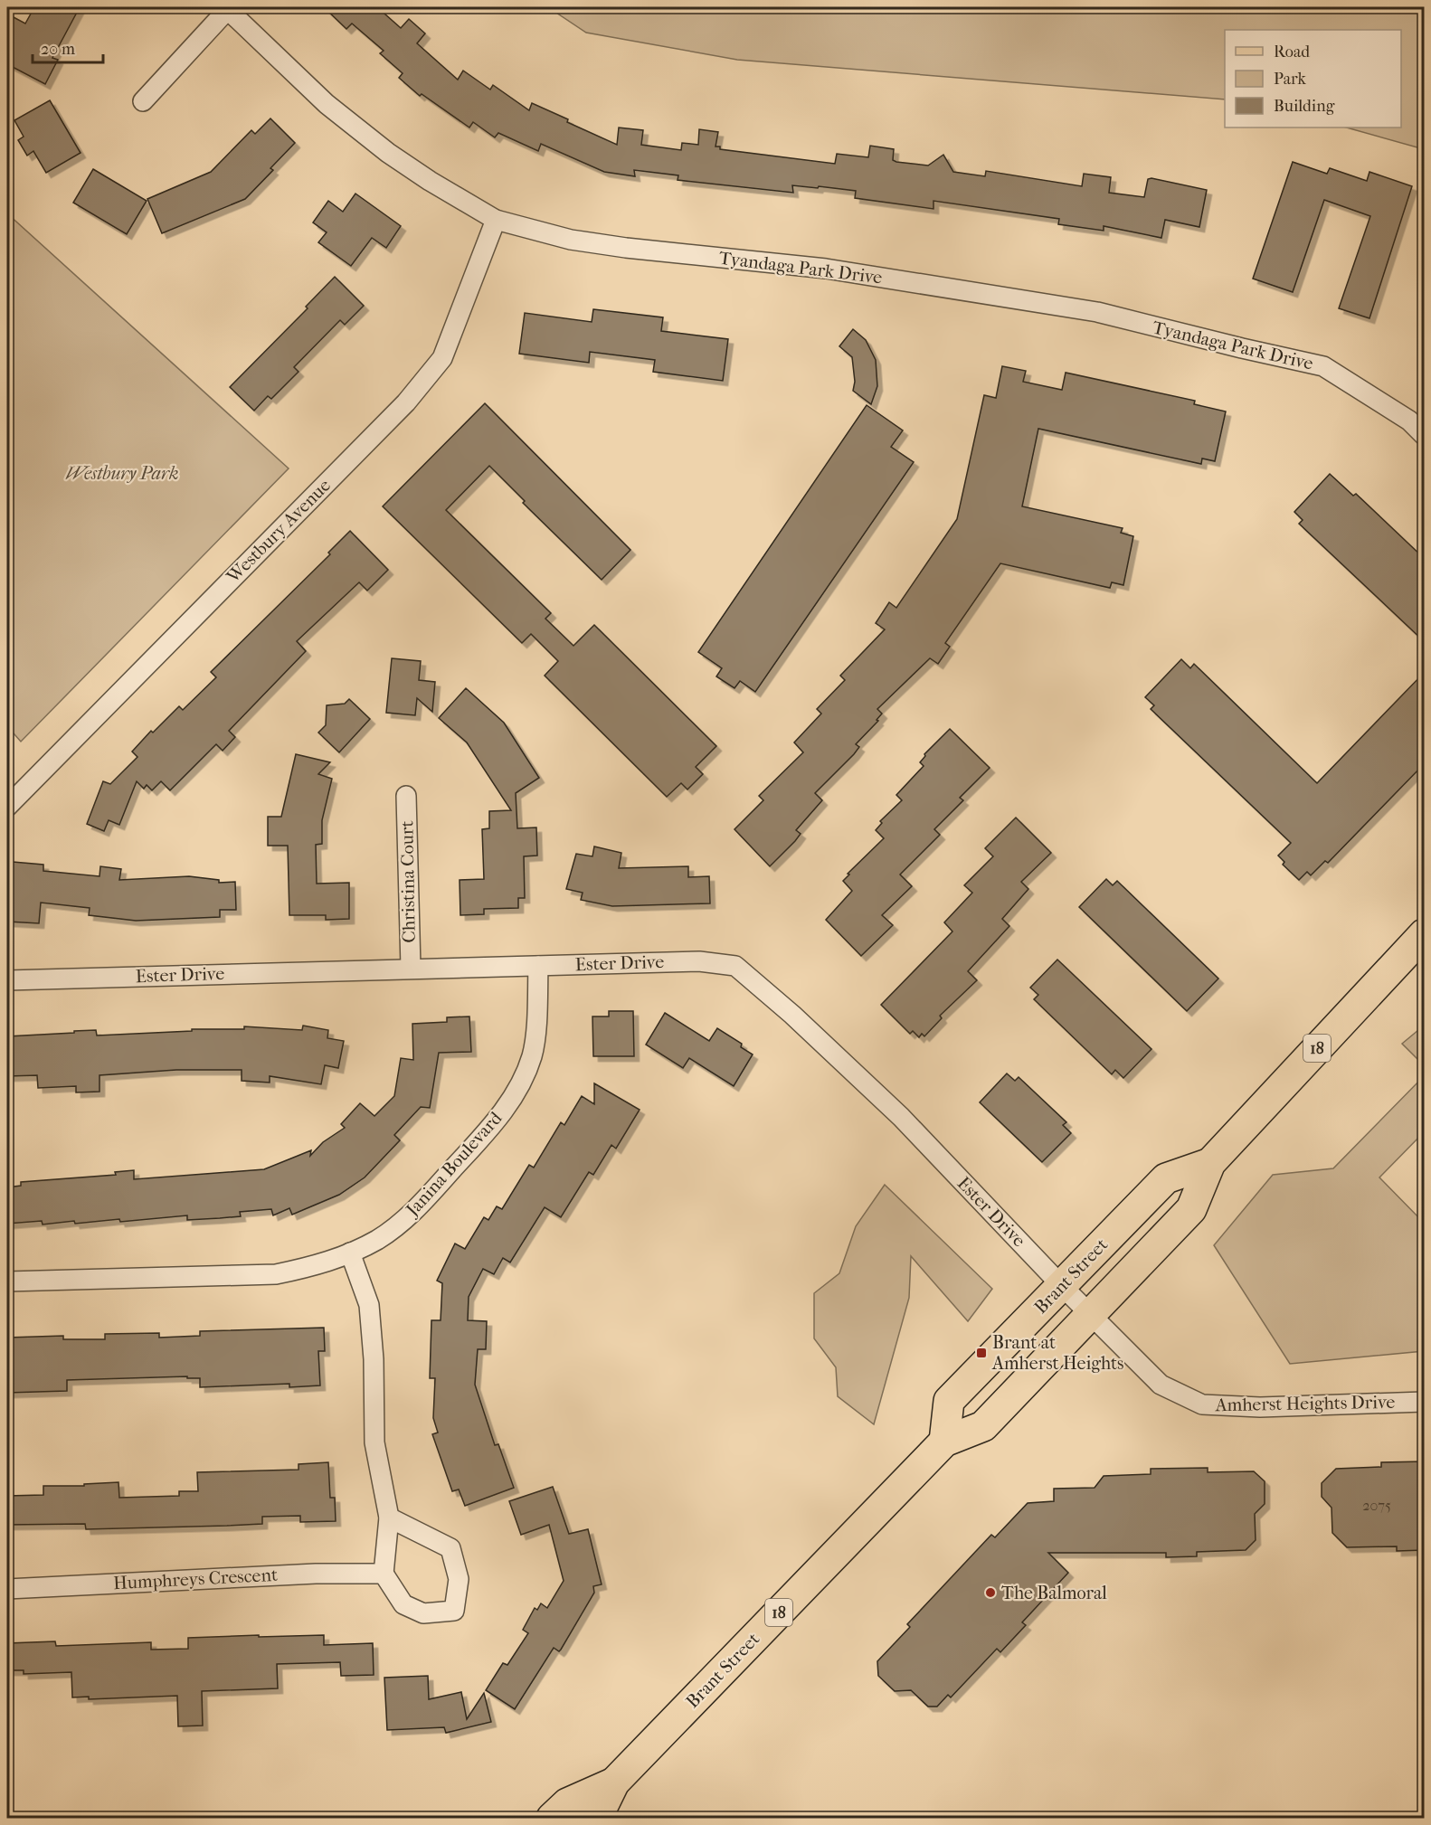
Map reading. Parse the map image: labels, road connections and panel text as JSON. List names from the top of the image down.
{
  "streets": {
    "main road": ["18", "Brant Street"],
    "street": [
      "Tyandaga Park Drive",
      "Westbury Avenue",
      "Christina Court",
      "Ester Drive",
      "Janina Boulevard",
      "Amherst Heights Drive",
      "Humphreys Crescent"
    ]
  },
  "crossings": [
    ["Tyandaga Park Drive", "Westbury Avenue"],
    ["Christina Court", "Ester Drive"],
    ["Ester Drive", "Janina Boulevard"],
    ["Ester Drive", "Brant Street"],
    ["Ester Drive", "Amherst Heights Drive"],
    ["Brant Street", "Amherst Heights Drive"]
  ],
  "parks": ["Westbury Park"],
  "places": {
    "transit": ["Brant at Amherst Heights"],
    "other": ["The Balmoral"]
  },
  "house_numbers": ["2075"],
  "legend": ["Road", "Park", "Building"],
  "scale_bar": "20 m"
}
